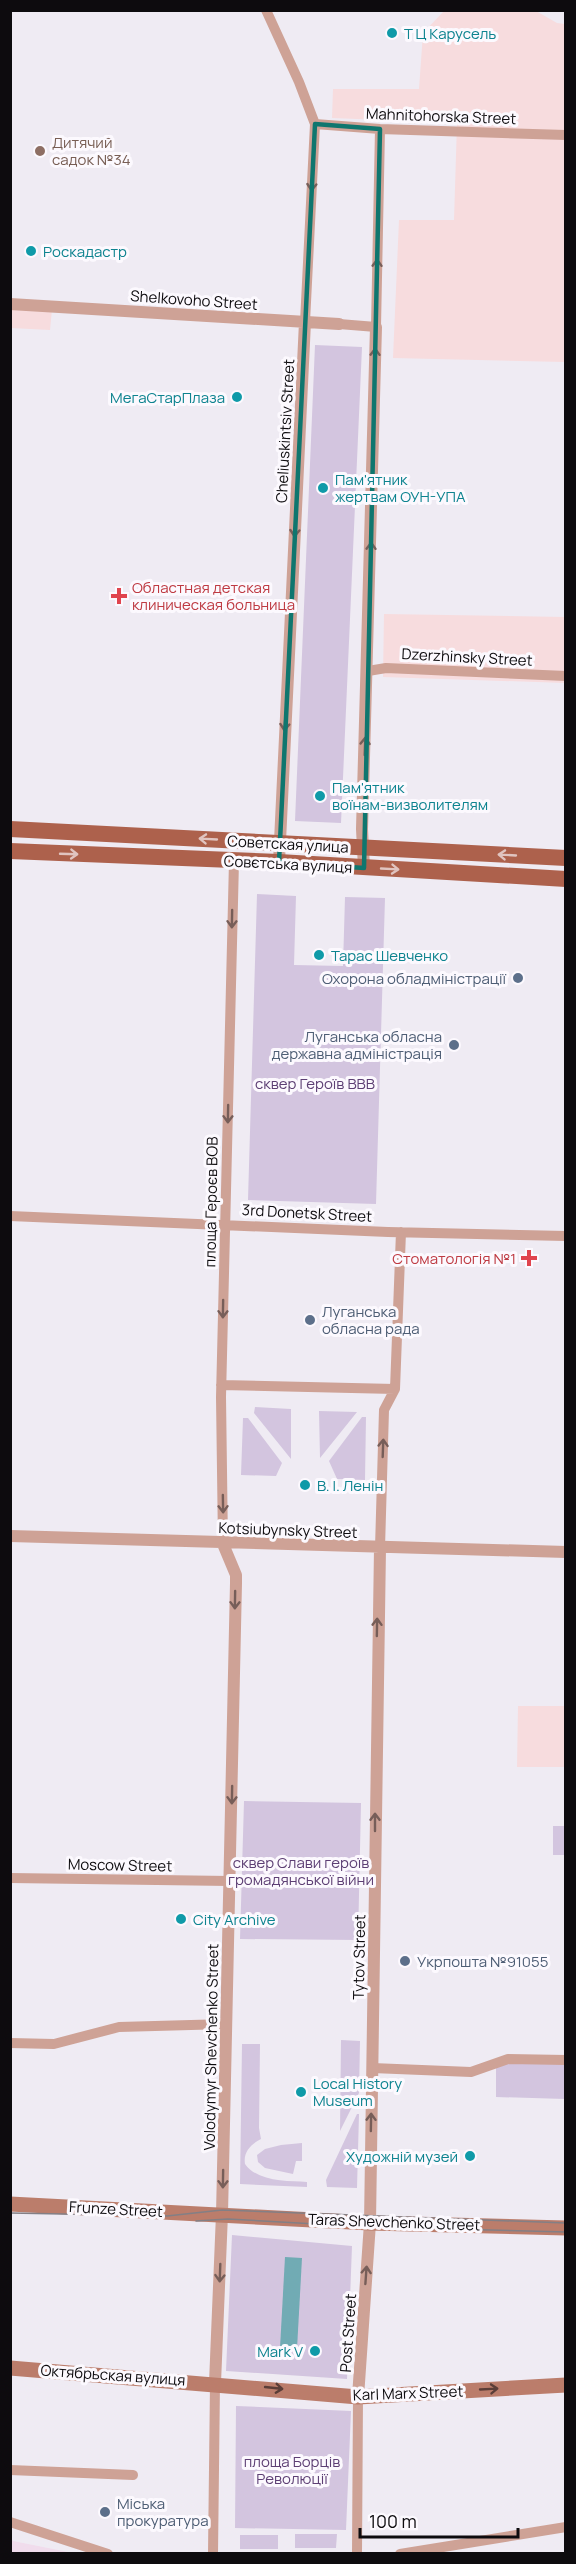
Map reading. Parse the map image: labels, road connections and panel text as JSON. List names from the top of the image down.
{
  "streets": {
    "main road": [
      "Советская улица",
      "Совєтська вулиця",
      "Frunze Street",
      "Taras Shevchenko Street",
      "Октябрьская вулиця",
      "Karl Marx Street"
    ],
    "street": [
      "Mahnitohorska Street",
      "Shelkovoho Street",
      "Cheliuskintsiv Street",
      "Dzerzhinsky Street",
      "площа Героєв ВОВ",
      "3rd Donetsk Street",
      "Kotsiubynsky Street",
      "Moscow Street",
      "Tytov Street",
      "Volodymyr Shevchenko Street",
      "Post Street"
    ]
  },
  "crossings": [
    ["Mahnitohorska Street", "Cheliuskintsiv Street"],
    ["Shelkovoho Street", "Cheliuskintsiv Street"],
    ["Cheliuskintsiv Street", "Советская улица"],
    ["Cheliuskintsiv Street", "Совєтська вулиця"],
    ["Совєтська вулиця", "площа Героєв ВОВ"],
    ["площа Героєв ВОВ", "3rd Donetsk Street"],
    ["площа Героєв ВОВ", "Kotsiubynsky Street"],
    ["площа Героєв ВОВ", "Volodymyr Shevchenko Street"],
    ["Kotsiubynsky Street", "Tytov Street"],
    ["Kotsiubynsky Street", "Volodymyr Shevchenko Street"],
    ["Moscow Street", "Volodymyr Shevchenko Street"],
    ["Tytov Street", "Taras Shevchenko Street"],
    ["Tytov Street", "Post Street"],
    ["Volodymyr Shevchenko Street", "Frunze Street"],
    ["Volodymyr Shevchenko Street", "Taras Shevchenko Street"],
    ["Volodymyr Shevchenko Street", "Октябрьская вулиця"],
    ["Volodymyr Shevchenko Street", "Karl Marx Street"],
    ["Frunze Street", "Taras Shevchenko Street"],
    ["Taras Shevchenko Street", "Post Street"],
    ["Post Street", "Karl Marx Street"],
    ["Октябрьская вулиця", "Karl Marx Street"]
  ],
  "one_way": [
    "Советская улица",
    "Совєтська вулиця",
    "площа Героєв ВОВ",
    "Tytov Street",
    "Volodymyr Shevchenko Street",
    "Post Street",
    "Karl Marx Street"
  ],
  "parks": ["сквер Героїв ВВВ", "сквер Слави героїв громадянської війни", "площа Борців Революції"],
  "places": {
    "other": [
      "Т Ц Карусель",
      "Дитячий садок №34",
      "Роскадастр",
      "МегаСтарПлаза",
      "Пам'ятник жертвам ОУН-УПА",
      "Пам'ятник воїнам-визволителям",
      "Тарас Шевченко",
      "Охорона обладміністрації",
      "Луганська обласна державна адміністрація",
      "Луганська обласна рада",
      "В. І. Ленін",
      "City Archive",
      "Укрпошта №91055",
      "Local History Museum",
      "Художній музей",
      "Mark V",
      "Міська прокуратура"
    ],
    "health": ["Областная детская клиническая больница", "Стоматологія №1"]
  },
  "scale_bar": "100 m"
}
